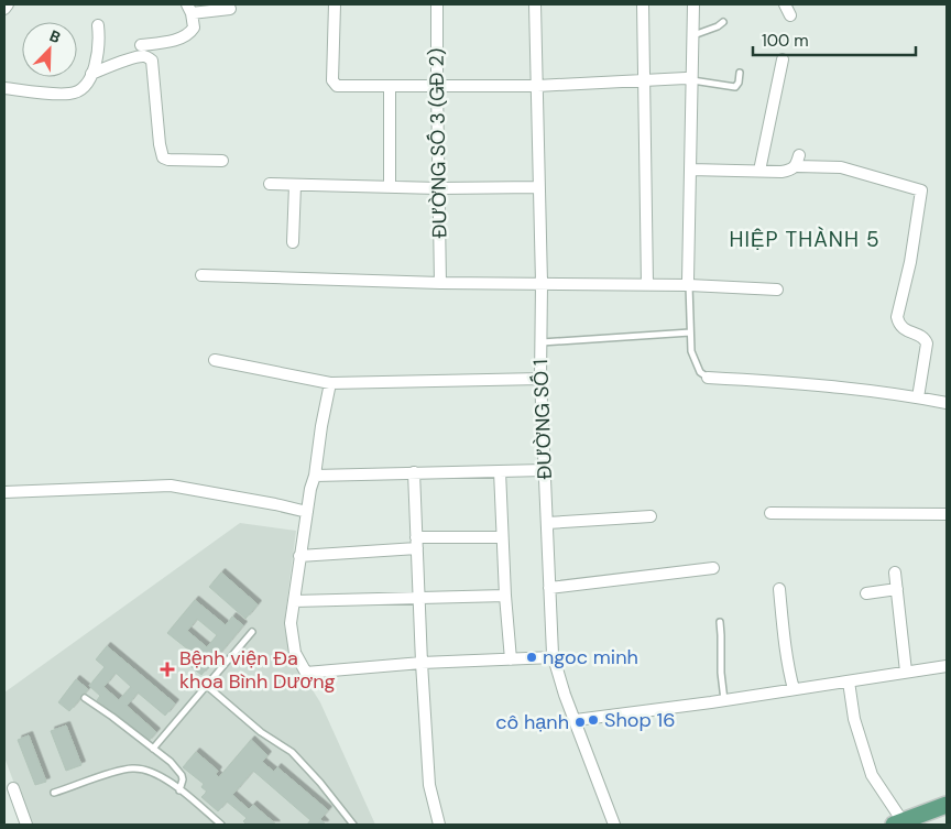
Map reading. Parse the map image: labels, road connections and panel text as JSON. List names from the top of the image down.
{
  "streets": {
    "street": ["ĐƯỜNG SỐ 3 (GĐ 2)", "ĐƯỜNG SỐ 1"]
  },
  "districts": ["HIỆP THÀNH 5"],
  "places": {
    "other": ["ngoc minh", "Shop 16", "cô hạnh"],
    "health": ["Bệnh viện Đa khoa Bình Dương"]
  },
  "scale_bar": "100 m",
  "north": "top right"
}
